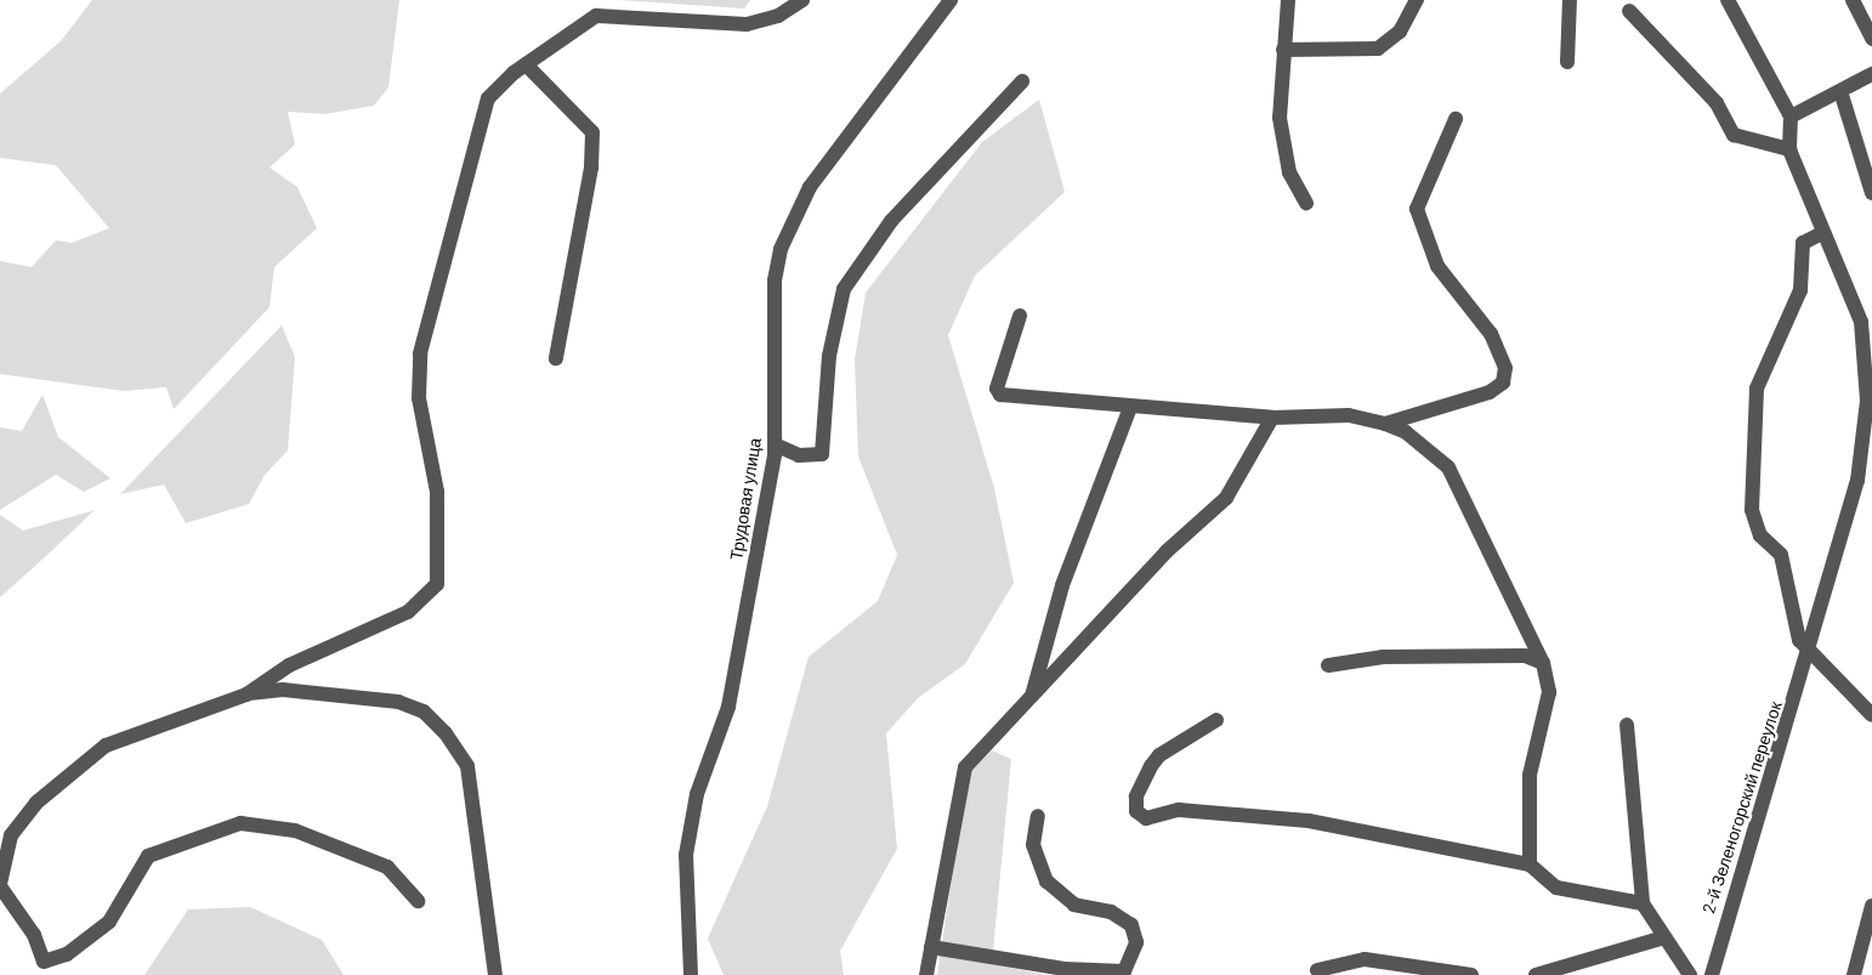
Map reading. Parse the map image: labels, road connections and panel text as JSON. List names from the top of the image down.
{
  "streets": {
    "street": ["Трудовая улица", "2-й Зеленогорский переулок"]
  }
}
